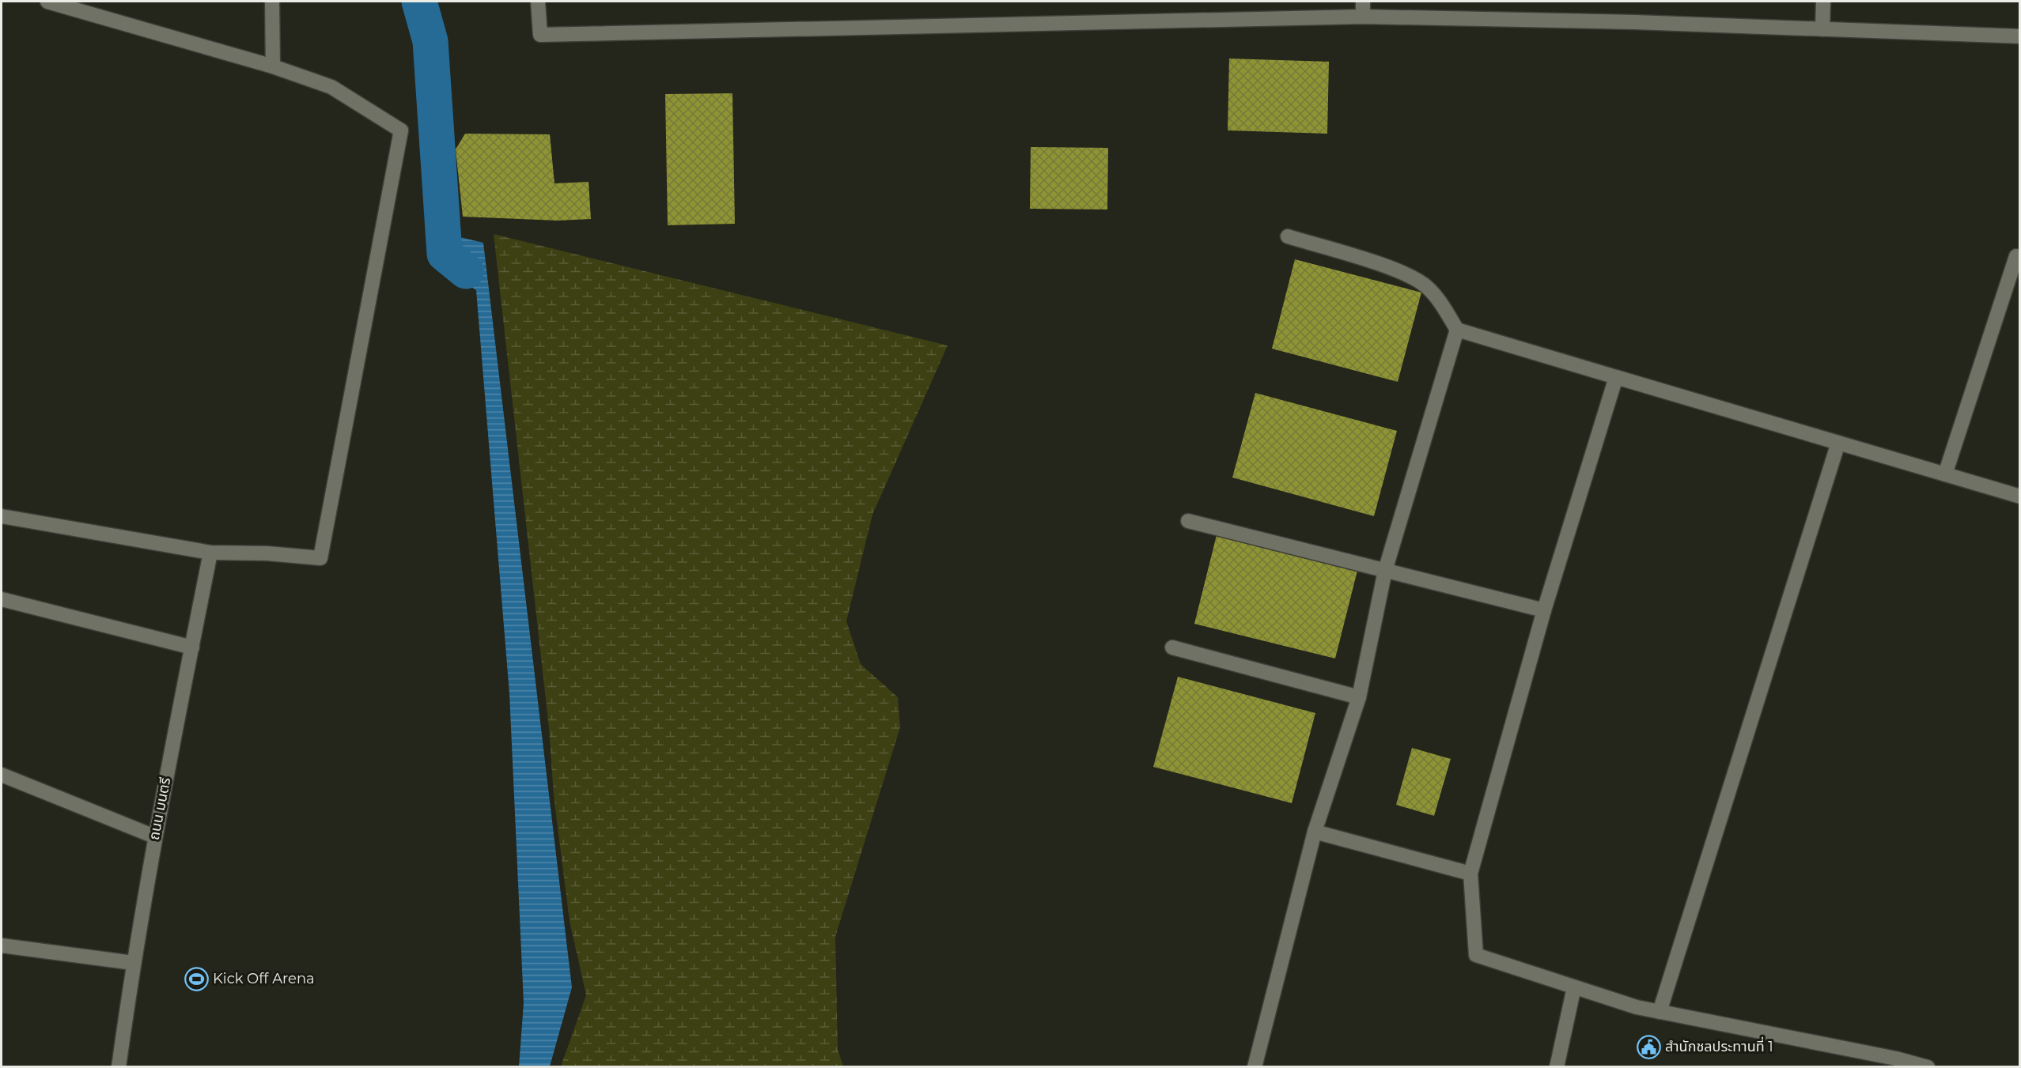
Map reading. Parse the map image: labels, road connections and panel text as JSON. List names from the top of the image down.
{
  "streets": {
    "street": ["ถนน มนตรี"]
  },
  "places": {
    "sports": ["Kick Off Arena"],
    "public building": ["สำนักชลประทานที่ 1"]
  }
}
